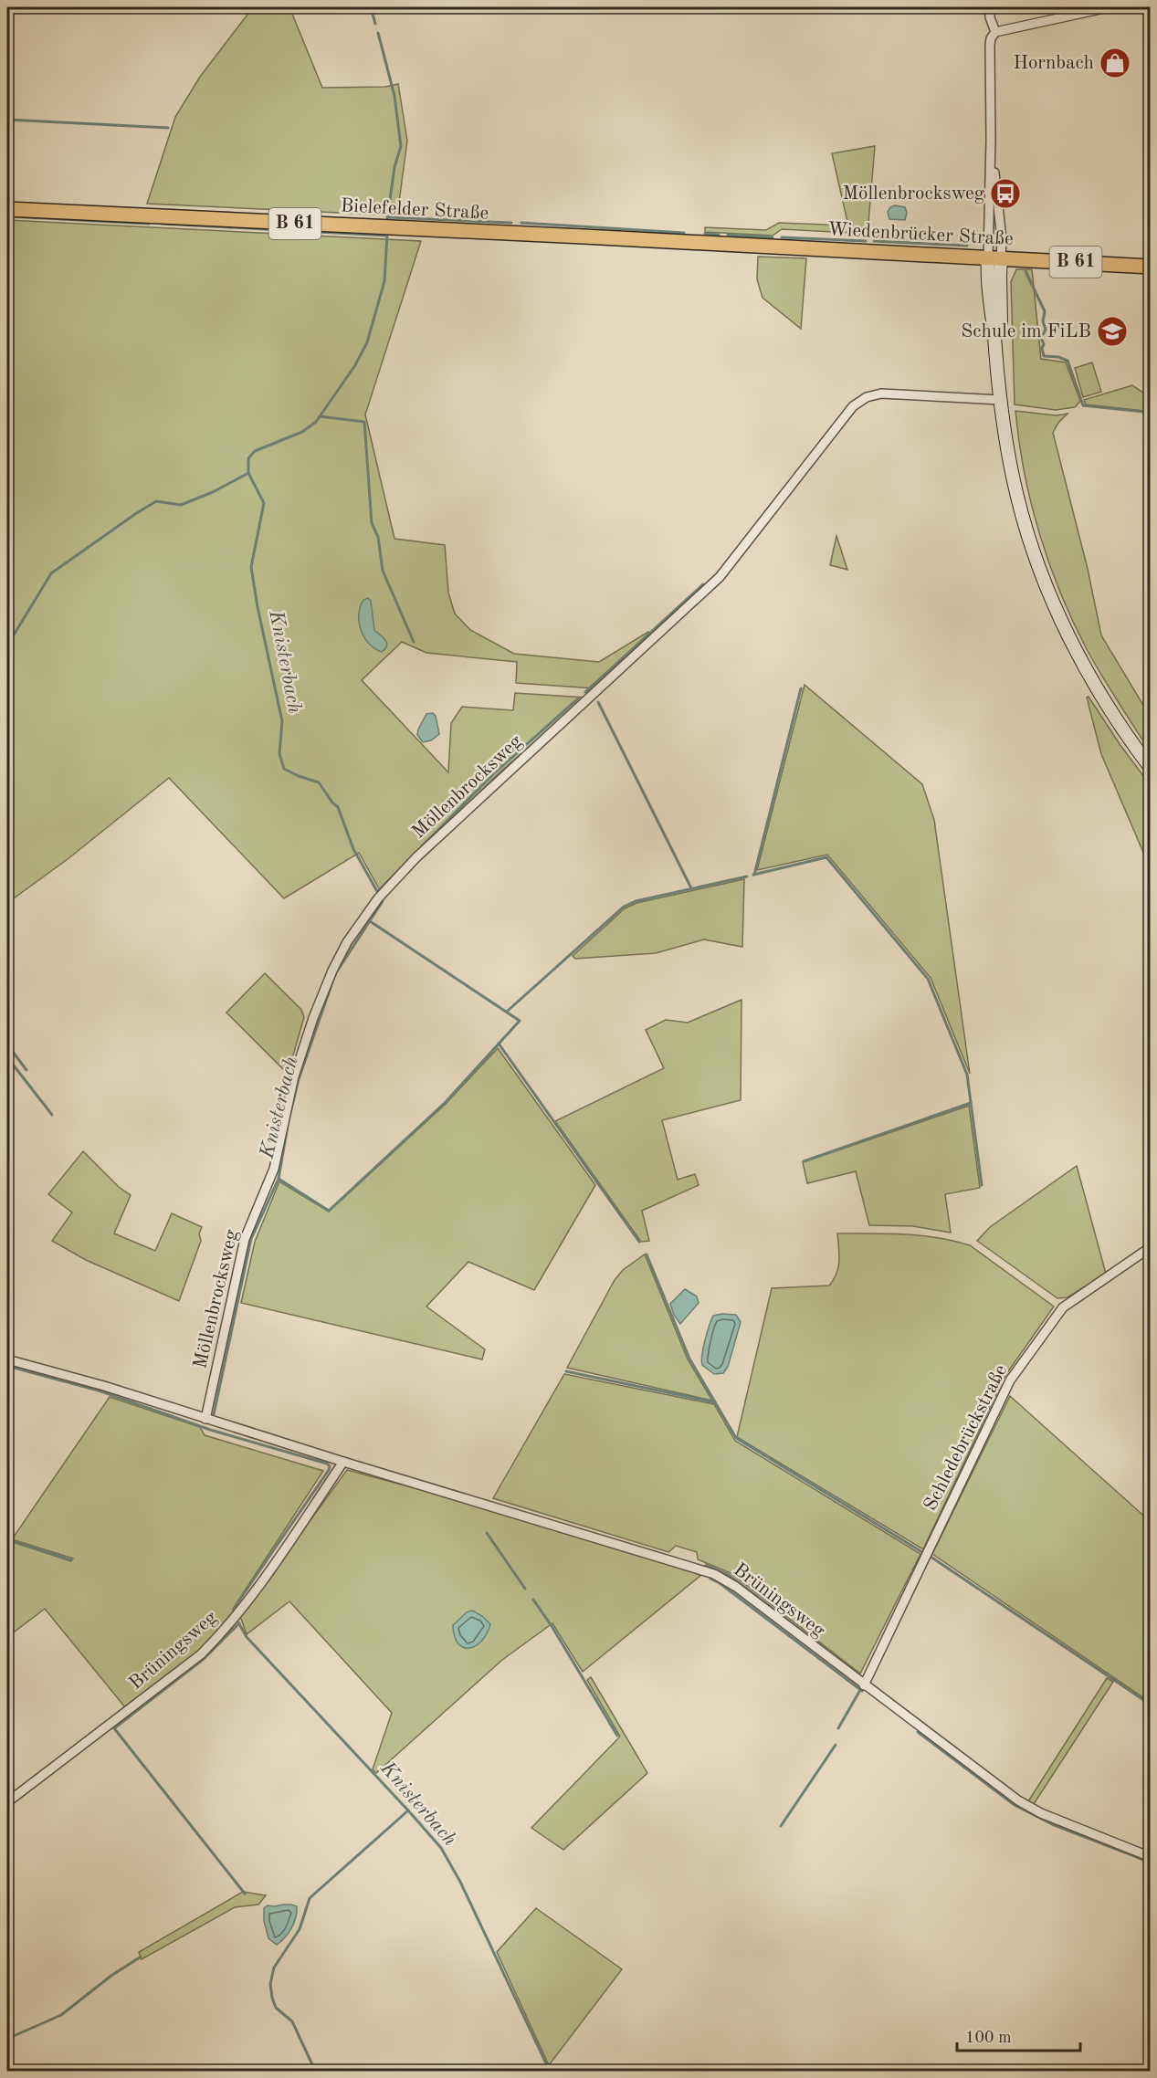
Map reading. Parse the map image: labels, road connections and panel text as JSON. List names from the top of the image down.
{
  "streets": {
    "main road": ["Bielefelder Straße", "B 61", "Wiedenbrücker Straße"],
    "street": ["Möllenbrocksweg", "Schledebrückstraße", "Brüningsweg"]
  },
  "crossings": [
    ["Bielefelder Straße", "Wiedenbrücker Straße"],
    ["Möllenbrocksweg", "Brüningsweg"],
    ["Schledebrückstraße", "Brüningsweg"]
  ],
  "water": ["Knisterbach"],
  "places": {
    "shop": ["Hornbach"],
    "bus stop": ["Möllenbrocksweg"],
    "school or university": ["Schule im FiLB"]
  },
  "scale_bar": "100 m"
}
